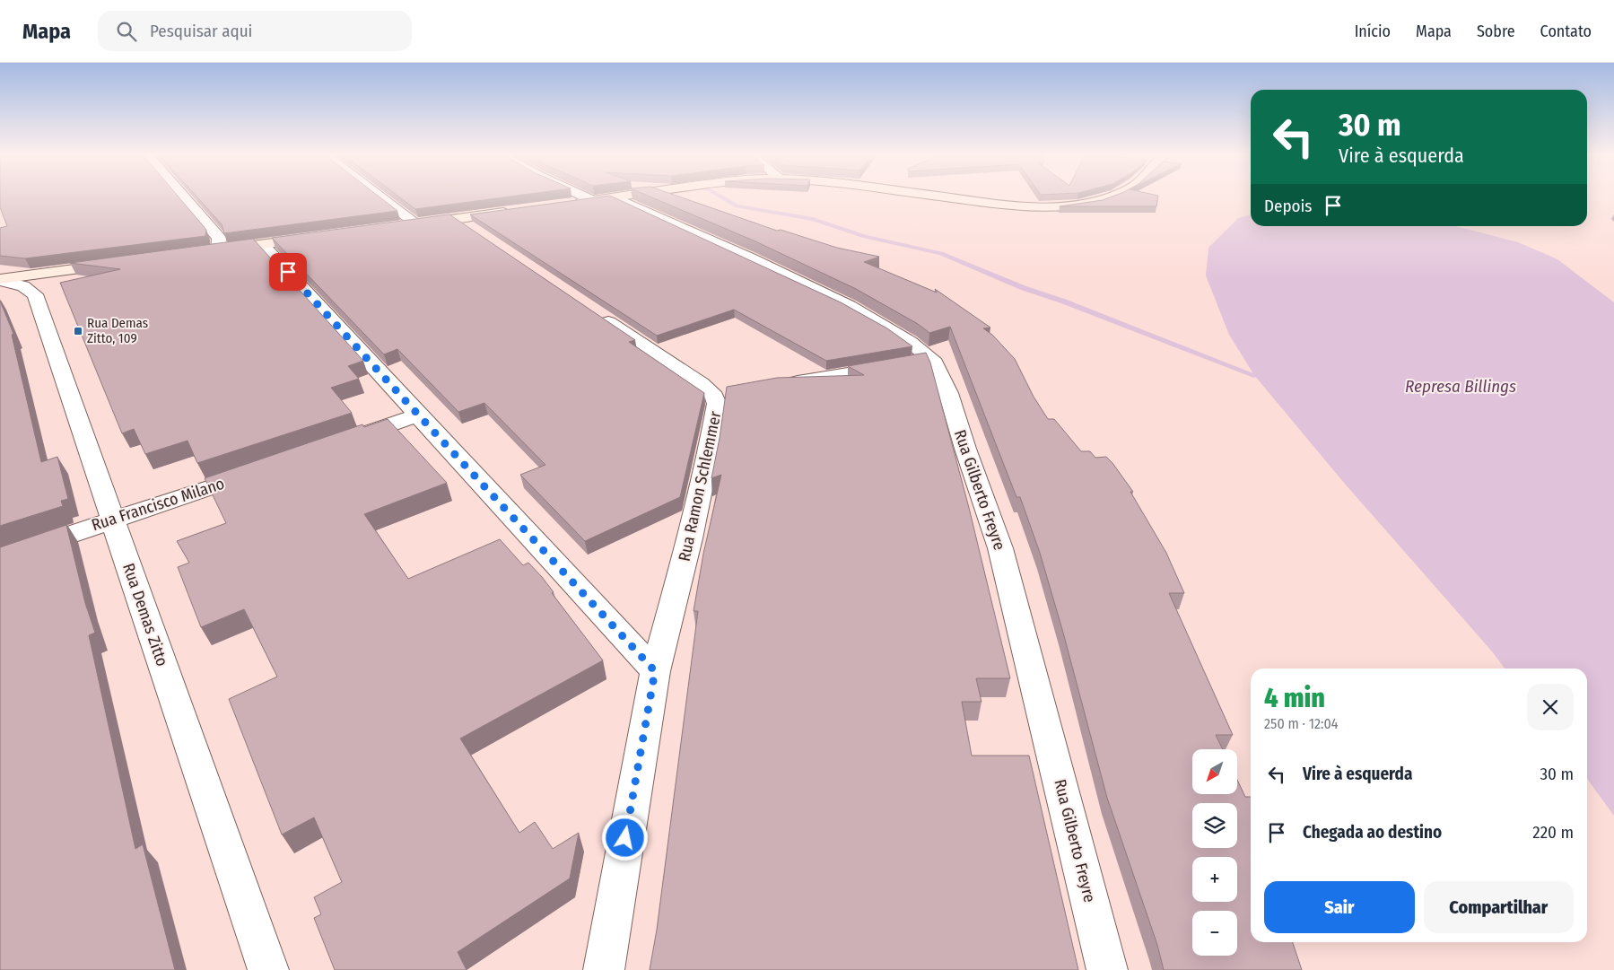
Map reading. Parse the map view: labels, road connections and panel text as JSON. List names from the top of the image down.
{
  "streets": {
    "street": [
      "Rua Ramon Schlemmer",
      "Rua Gilberto Freyre",
      "Rua Francisco Milano",
      "Rua Demas Zitto"
    ]
  },
  "crossings": [
    ["Rua Francisco Milano", "Rua Demas Zitto"]
  ],
  "water": ["Represa Billings"],
  "places": {
    "transit": ["Rua Demas Zitto, 109"]
  },
  "north": "bottom left",
  "page": {
    "header": "Mapa",
    "search": "Pesquisar aqui",
    "nav": [
      "Início",
      "Mapa",
      "Sobre",
      "Contato"
    ],
    "turn": ["30 m", "Vire à esquerda"],
    "then": "Depois",
    "heading": ["4 min", "250 m · 12:04"],
    "list": [
      {
        "name": "Vire à esquerda",
        "value": "30 m"
      },
      {
        "name": "Chegada ao destino",
        "value": "220 m"
      }
    ],
    "map_buttons": ["+", "−"],
    "buttons": ["Sair", "Compartilhar"]
  }
}
